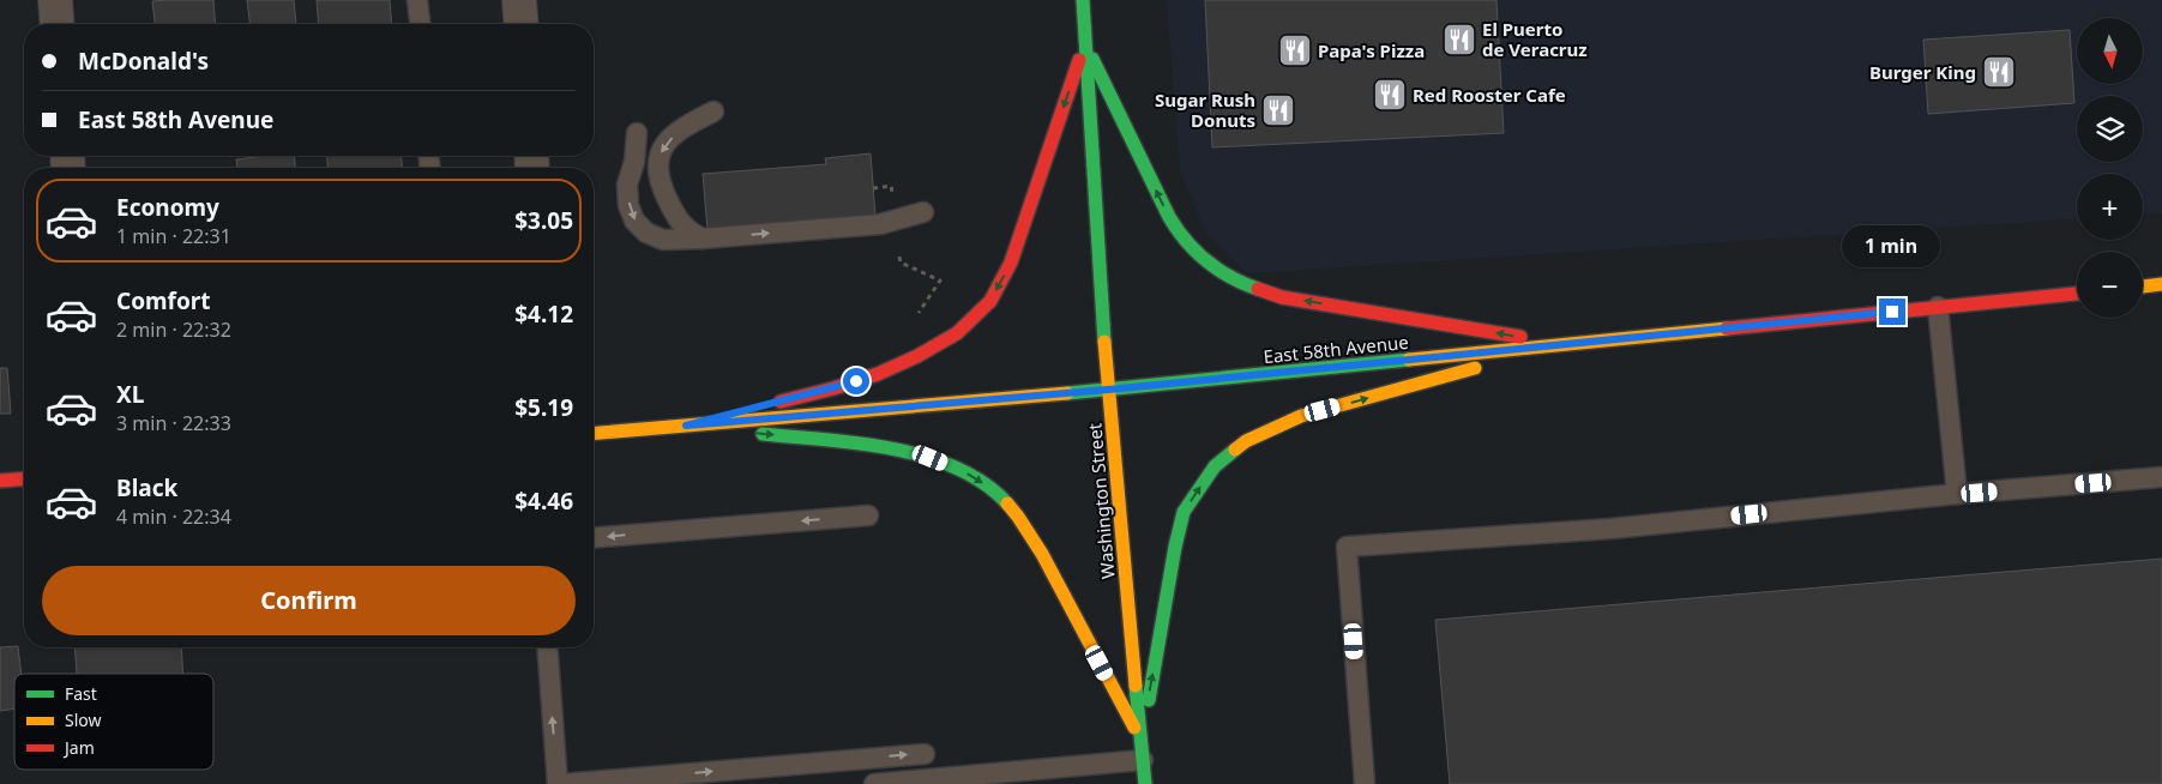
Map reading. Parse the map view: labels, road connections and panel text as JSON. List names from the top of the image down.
{
  "streets": {
    "main road": ["East 58th Avenue", "Washington Street"]
  },
  "crossings": [
    ["East 58th Avenue", "Washington Street"]
  ],
  "places": {
    "restaurant": [
      "El Puerto de Veracruz",
      "Papa's Pizza",
      "Burger King",
      "Red Rooster Cafe",
      "Sugar Rush Donuts"
    ]
  },
  "legend": ["Fast", "Slow", "Jam"],
  "north": "bottom",
  "page": {
    "map_buttons": ["+", "−"],
    "banner": ["McDonald's", "East 58th Avenue"],
    "list": [
      {
        "name": "Economy",
        "note": "1 min · 22:31",
        "value": "$3.05"
      },
      {
        "name": "Comfort",
        "note": "2 min · 22:32",
        "value": "$4.12"
      },
      {
        "name": "XL",
        "note": "3 min · 22:33",
        "value": "$5.19"
      },
      {
        "name": "Black",
        "note": "4 min · 22:34",
        "value": "$4.46"
      }
    ],
    "bubble": "1 min",
    "buttons": "Confirm"
  }
}
